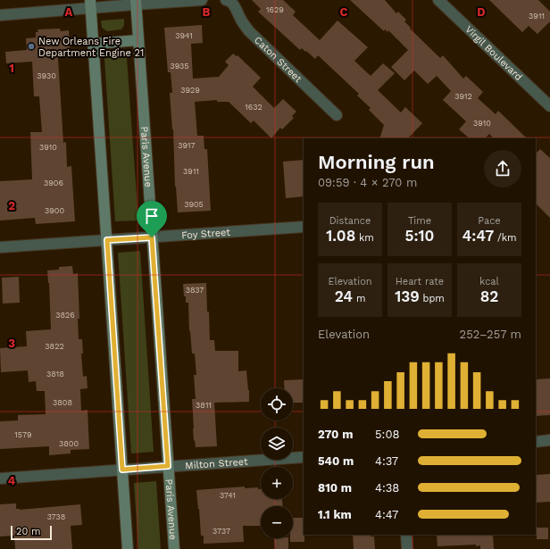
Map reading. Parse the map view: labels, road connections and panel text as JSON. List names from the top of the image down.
{
  "streets": {
    "street": [
      "Virgil Boulevard",
      "Caton Street",
      "Paris Avenue",
      "Foy Street",
      "Milton Street"
    ]
  },
  "crossings": [
    ["Paris Avenue", "Foy Street"],
    ["Paris Avenue", "Milton Street"]
  ],
  "places": ["New Orleans Fire Department Engine 21"],
  "house_numbers": [
    "1629",
    "3911",
    "3941",
    "3935",
    "3930",
    "3929",
    "3912",
    "1632",
    "3910",
    "3917",
    "3910",
    "3911",
    "3906",
    "3905",
    "3900",
    "3837",
    "3826",
    "3822",
    "3818",
    "3808",
    "3811",
    "1579",
    "3800",
    "3741",
    "3738",
    "3737"
  ],
  "scale_bar": "20 m",
  "page": {
    "heading": ["Morning run", "09:59 · 4 × 270 m"],
    "stats": [
      ["Distance", "1.08 km"],
      ["Time", "5:10"],
      ["Pace", "4:47 /km"],
      ["Elevation", "24 m"],
      ["Heart rate", "139 bpm"],
      ["kcal", "82"]
    ],
    "chart": ["Elevation", "252–257 m"],
    "map_buttons": ["+", "−"],
    "list": [
      {
        "name": "270 m",
        "note": "5:08"
      },
      {
        "name": "540 m",
        "note": "4:37"
      },
      {
        "name": "810 m",
        "note": "4:38"
      },
      {
        "name": "1.1 km",
        "note": "4:47"
      }
    ],
    "scale": "20 m"
  },
  "grid": {
    "columns": [
      "A",
      "B",
      "C",
      "D"
    ],
    "rows": [
      "1",
      "2",
      "3",
      "4"
    ]
  }
}
